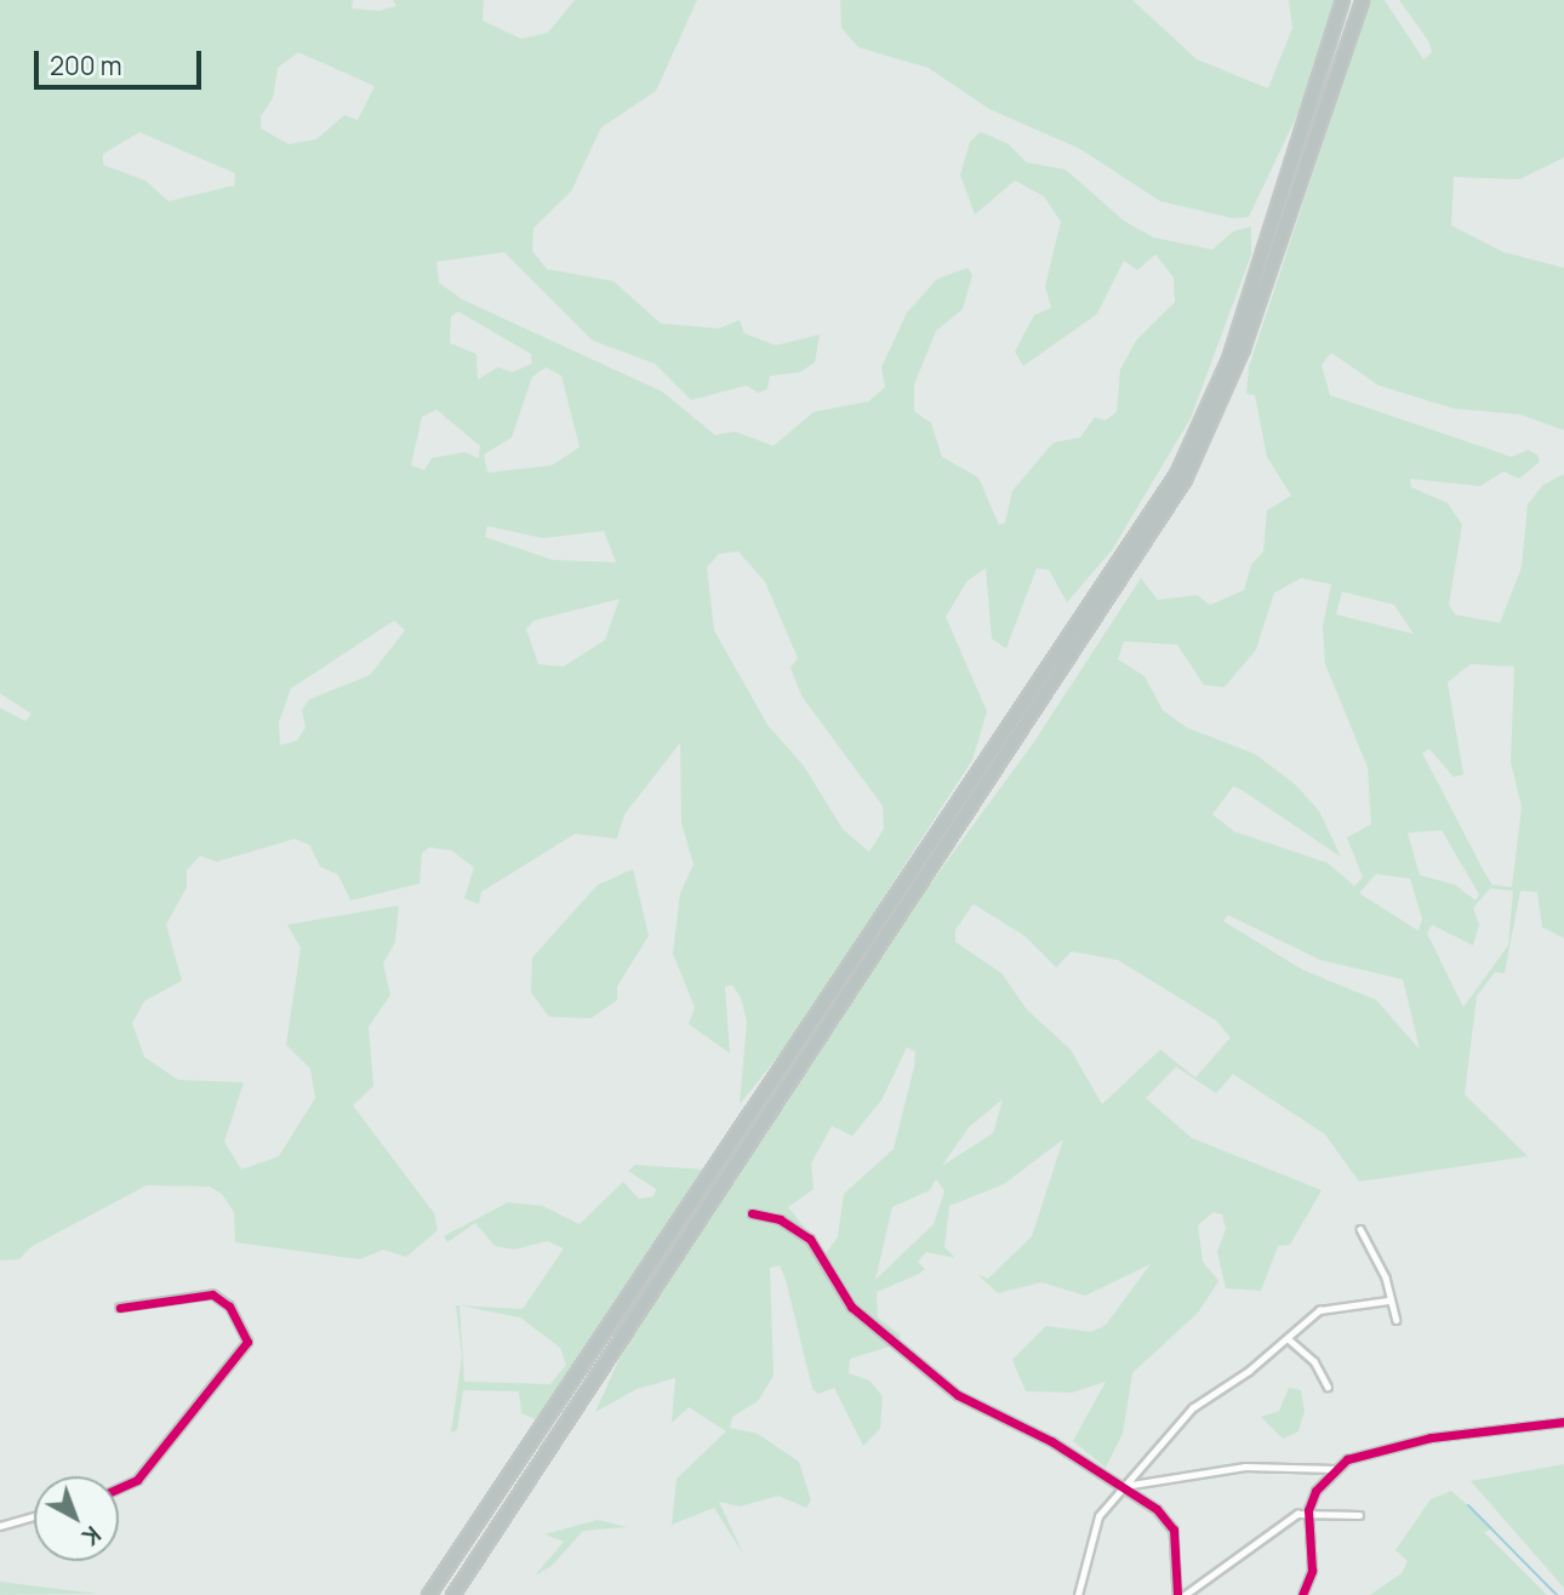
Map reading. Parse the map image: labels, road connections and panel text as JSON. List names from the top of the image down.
{
  "scale_bar": "200 m",
  "north": "bottom right"
}
